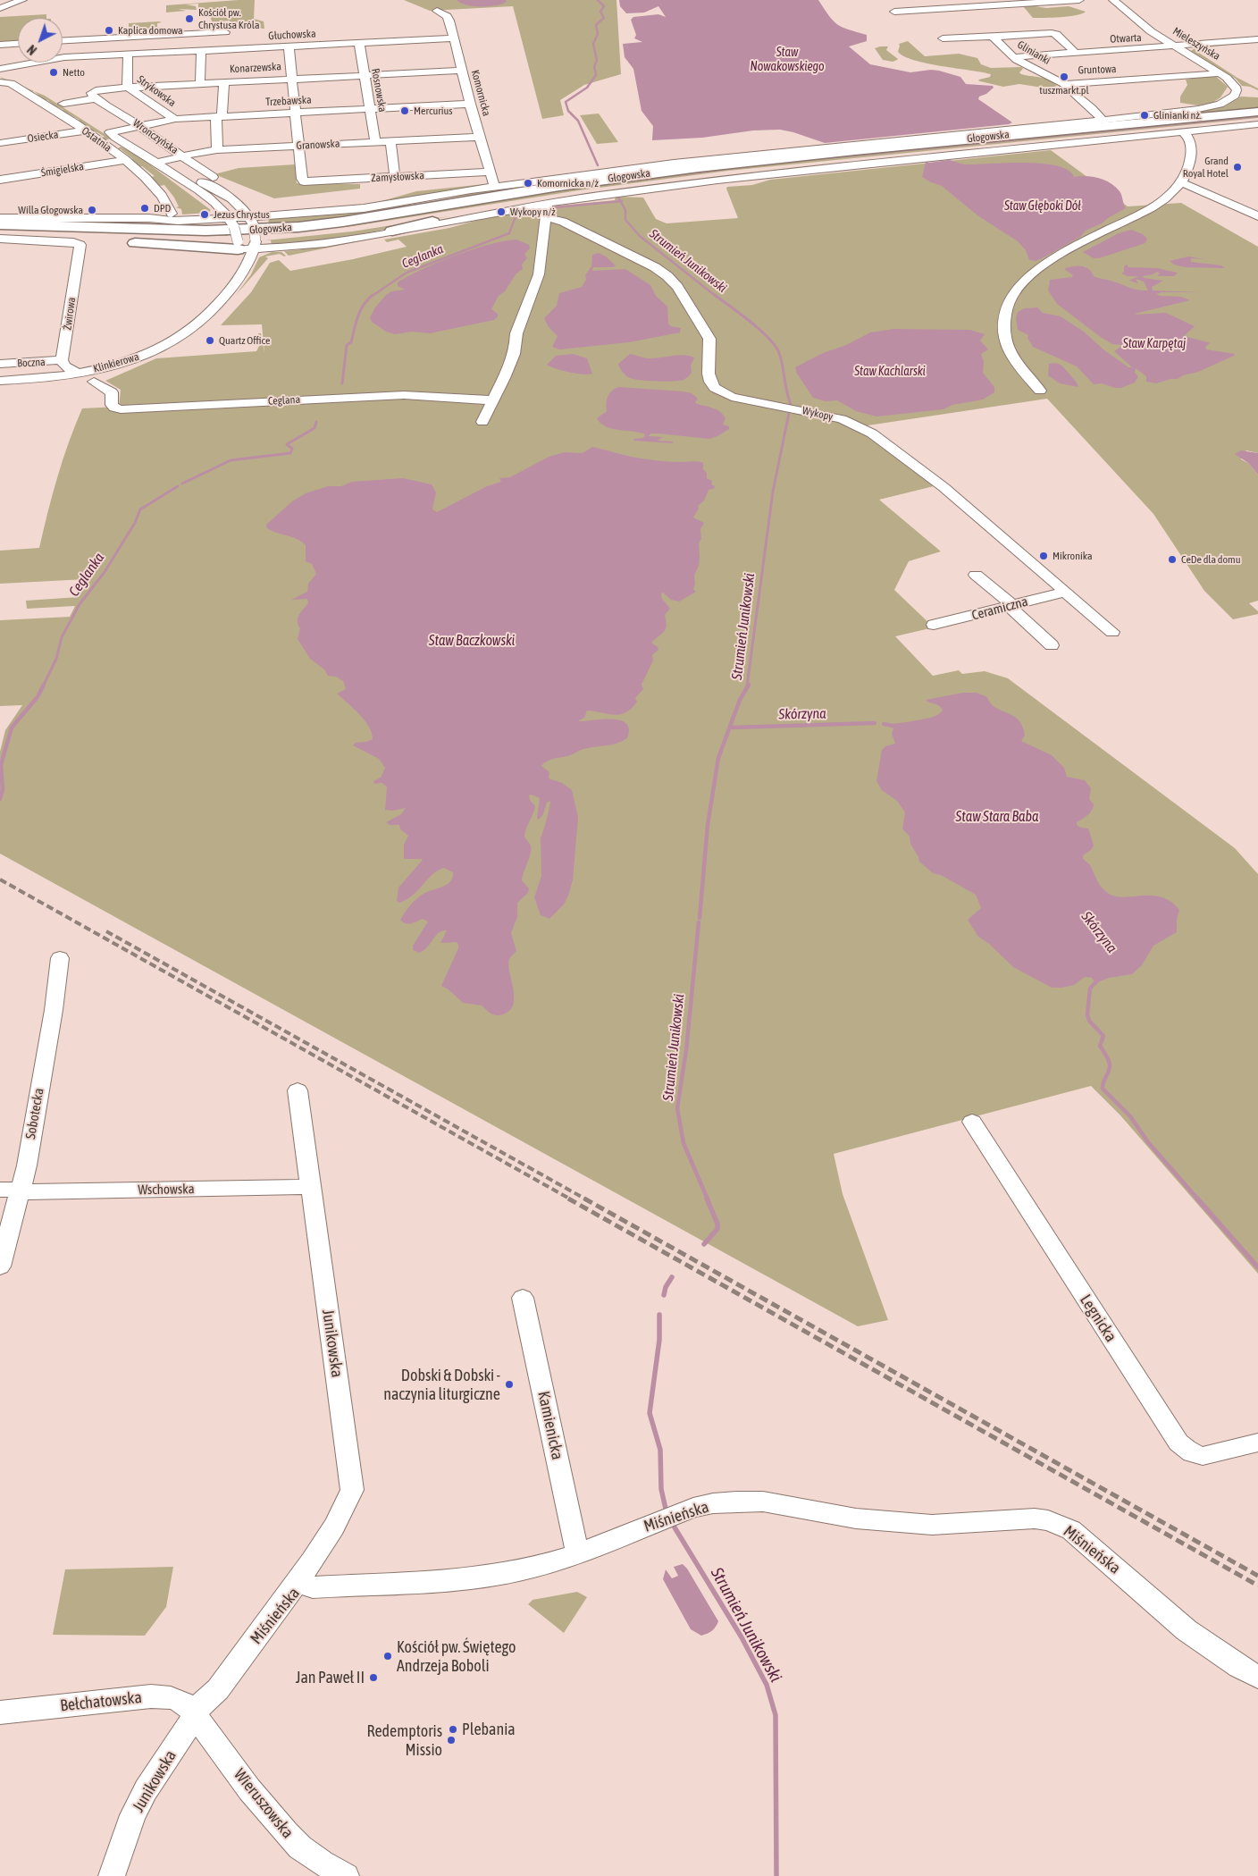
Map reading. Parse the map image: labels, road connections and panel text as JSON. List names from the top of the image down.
{
  "streets": {
    "main road": ["Głogowska"],
    "street": [
      "Głuchowska",
      "Otwarta",
      "Mieleszyńska",
      "Glinianki",
      "Konarzewska",
      "Gruntowa",
      "Rosnowska",
      "Strykowska",
      "Komornicka",
      "Trzebawska",
      "Osiecka",
      "Wronczyńska",
      "Ostatnia",
      "Granowska",
      "Śmigielska",
      "Zamysłowska",
      "Żwirowa",
      "Boczna",
      "Klinkierowa",
      "Ceglana",
      "Wykopy",
      "Ceramiczna",
      "Sobotecka",
      "Wschowska",
      "Legnicka",
      "Junikowska",
      "Kamienicka",
      "Miśnieńska",
      "Bełchatowska",
      "Wieruszowska"
    ]
  },
  "crossings": [
    ["Głuchowska", "Rosnowska"],
    ["Głuchowska", "Strykowska"],
    ["Głuchowska", "Komornicka"],
    ["Otwarta", "Mieleszyńska"],
    ["Otwarta", "Glinianki"],
    ["Mieleszyńska", "Gruntowa"],
    ["Mieleszyńska", "Głogowska"],
    ["Glinianki", "Gruntowa"],
    ["Glinianki", "Głogowska"],
    ["Konarzewska", "Rosnowska"],
    ["Konarzewska", "Strykowska"],
    ["Konarzewska", "Komornicka"],
    ["Konarzewska", "Wronczyńska"],
    ["Rosnowska", "Trzebawska"],
    ["Rosnowska", "Granowska"],
    ["Strykowska", "Trzebawska"],
    ["Komornicka", "Trzebawska"],
    ["Komornicka", "Głogowska"],
    ["Komornicka", "Granowska"],
    ["Komornicka", "Zamysłowska"],
    ["Trzebawska", "Wronczyńska"],
    ["Trzebawska", "Ostatnia"],
    ["Osiecka", "Ostatnia"],
    ["Wronczyńska", "Granowska"],
    ["Głogowska", "Ostatnia"],
    ["Głogowska", "Żwirowa"],
    ["Głogowska", "Klinkierowa"],
    ["Ostatnia", "Granowska"],
    ["Ostatnia", "Śmigielska"],
    ["Granowska", "Zamysłowska"],
    ["Żwirowa", "Boczna"],
    ["Wykopy", "Ceramiczna"],
    ["Sobotecka", "Wschowska"],
    ["Wschowska", "Junikowska"],
    ["Junikowska", "Miśnieńska"],
    ["Junikowska", "Bełchatowska"],
    ["Junikowska", "Wieruszowska"],
    ["Kamienicka", "Miśnieńska"],
    ["Miśnieńska", "Bełchatowska"],
    ["Miśnieńska", "Wieruszowska"],
    ["Bełchatowska", "Wieruszowska"]
  ],
  "water": [
    "Staw Nowakowskiego",
    "Staw Głęboki Dół",
    "Ceglanka",
    "Strumień Junikowski",
    "Staw Karpętaj",
    "Staw Kachlarski",
    "Staw Baczkowski",
    "Skórzyna",
    "Staw Stara Baba"
  ],
  "places": [
    "Kościół pw. Chrystusa Króla",
    "Kaplica domowa",
    "Netto",
    "tuszmarkt.pl",
    "Mercurius",
    "Glinianki nż.",
    "Grand Royal Hotel",
    "Komornicka n/ż",
    "DPD",
    "Willa Głogowska",
    "Wykopy n/ż",
    "Jezus Chrystus",
    "Quartz Office",
    "Mikronika",
    "CeDe dla domu",
    "Dobski & Dobski - naczynia liturgiczne",
    "Kościół pw. Świętego Andrzeja Boboli",
    "Jan Paweł II",
    "Plebania",
    "Redemptoris Missio"
  ],
  "north": "bottom left"
}
